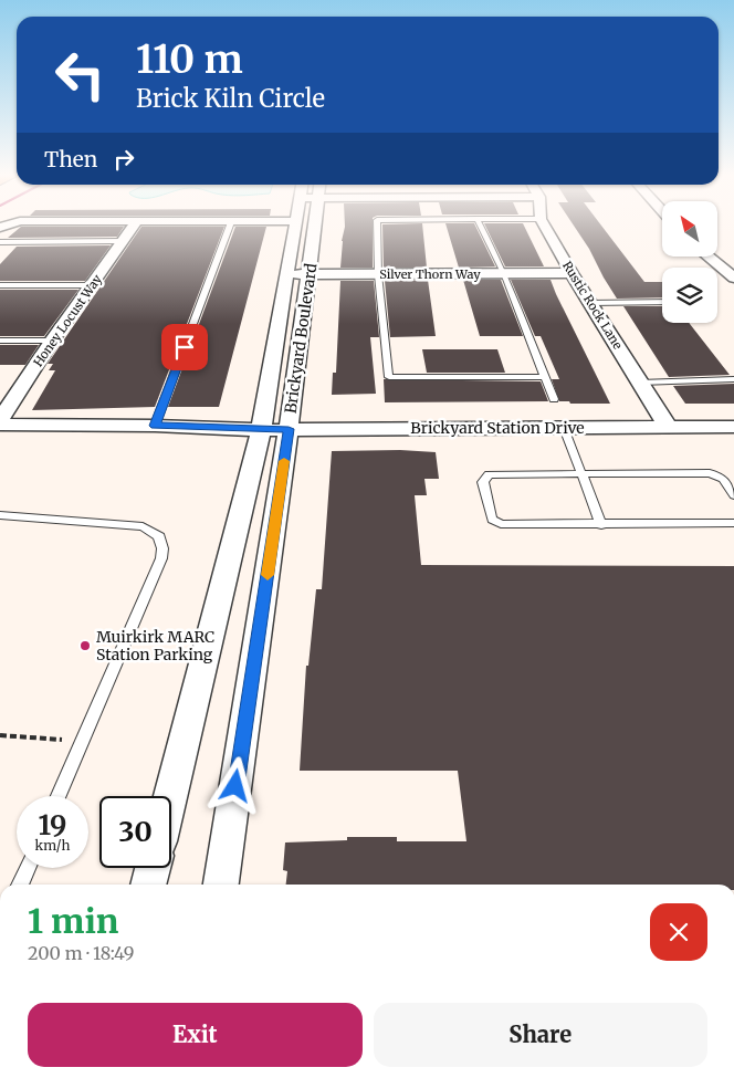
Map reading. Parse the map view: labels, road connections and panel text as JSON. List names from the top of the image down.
{
  "streets": {
    "street": [
      "Silver Thorn Way",
      "Rustic Rock Lane",
      "Honey Locust Way",
      "Brickyard Boulevard",
      "Brickyard Station Drive"
    ]
  },
  "crossings": [
    ["Silver Thorn Way", "Rustic Rock Lane"],
    ["Silver Thorn Way", "Brickyard Boulevard"],
    ["Rustic Rock Lane", "Brickyard Station Drive"],
    ["Brickyard Boulevard", "Brickyard Station Drive"]
  ],
  "places": ["Muirkirk MARC Station Parking"],
  "north": "top left",
  "page": {
    "turn": ["110 m", "Brick Kiln Circle"],
    "then": "Then",
    "speed": "19 km/h",
    "limit": "30",
    "heading": ["1 min", "200 m · 18:49"],
    "buttons": ["Exit", "Share"]
  }
}
